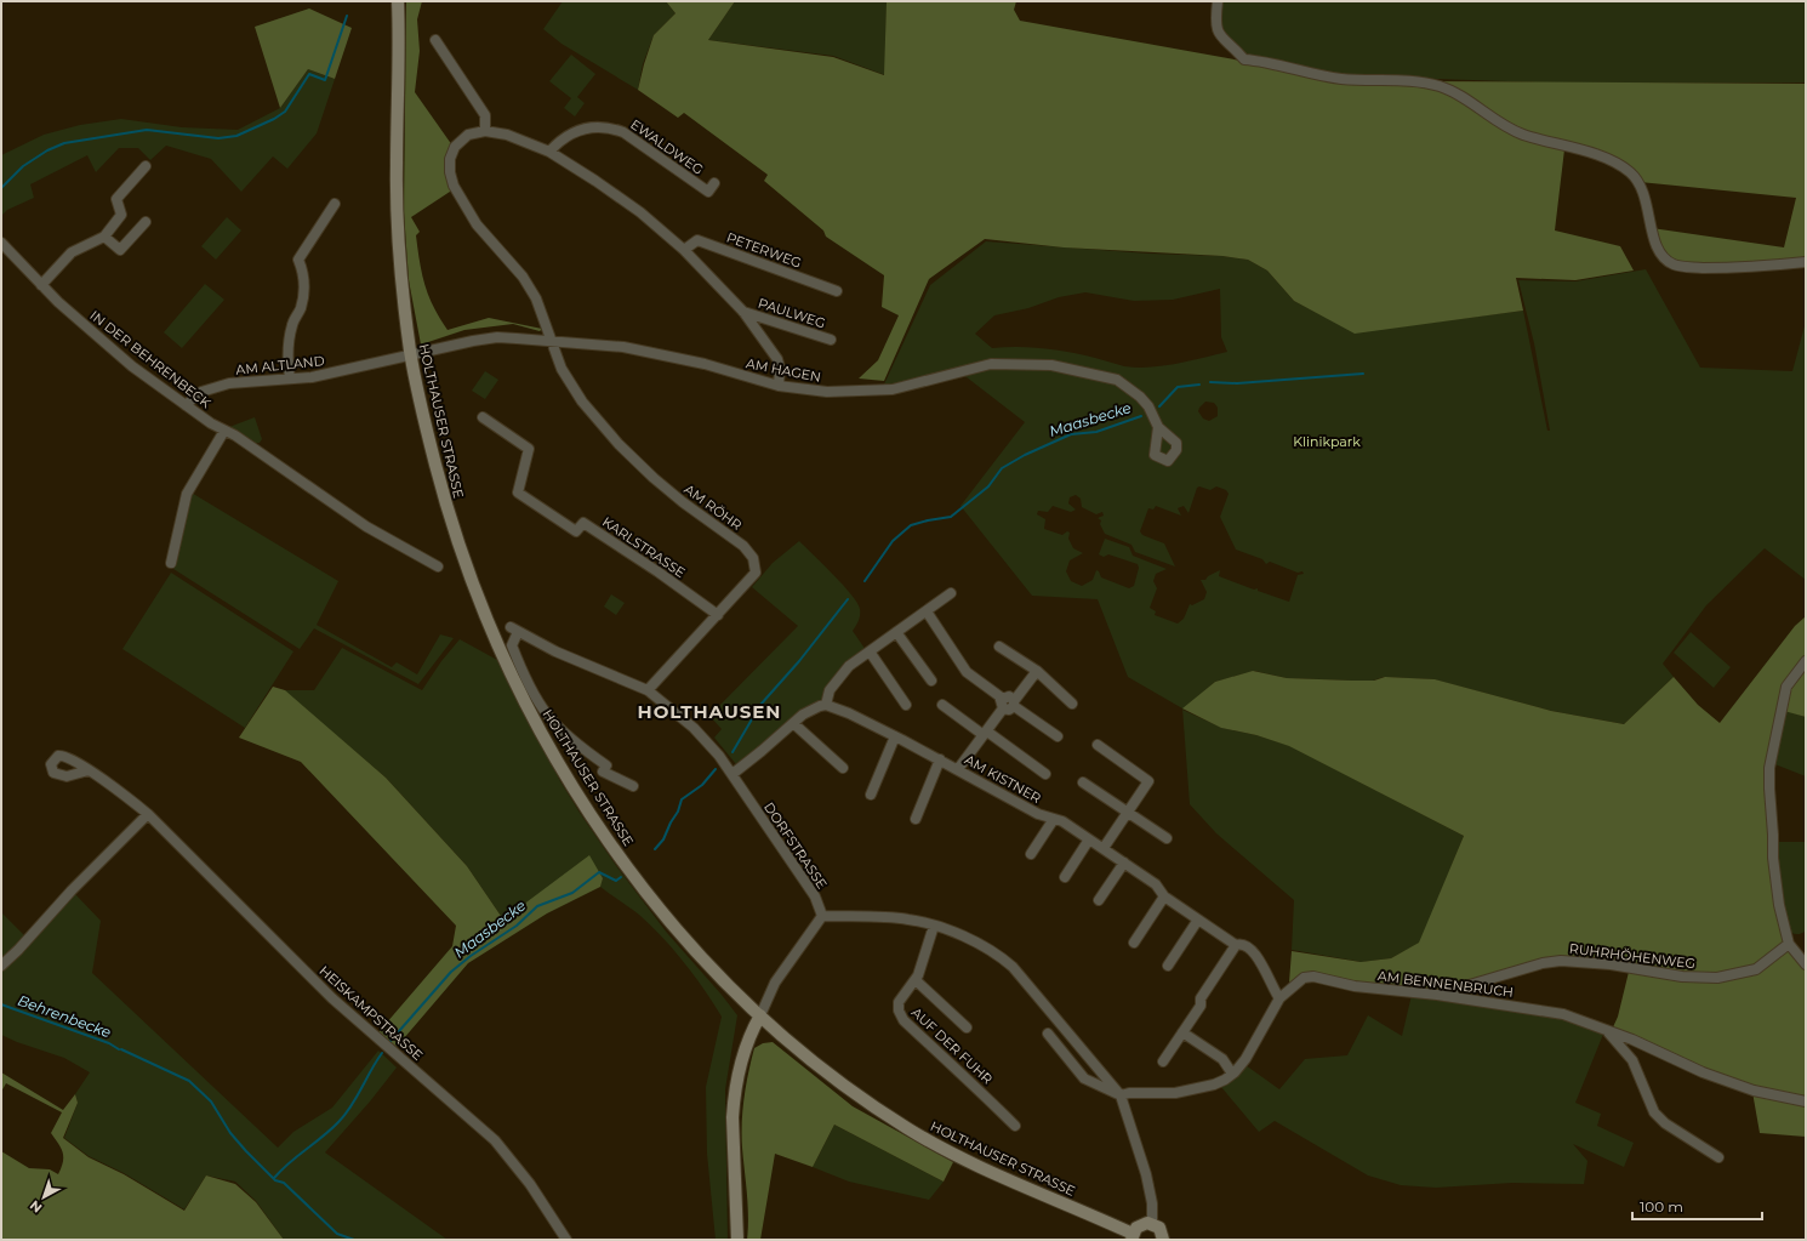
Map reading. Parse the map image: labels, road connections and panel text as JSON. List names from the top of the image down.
{
  "streets": {
    "street": [
      "EWALDWEG",
      "PETERWEG",
      "PAULWEG",
      "IN DER BEHRENBECK",
      "AM ALTLAND",
      "AM HAGEN",
      "HOLTHAUSER STRASSE",
      "AM RÖHR",
      "KARLSTRASSE",
      "AM KISTNER",
      "DORFSTRASSE",
      "RUHRHÖHENWEG",
      "AM BENNENBRUCH",
      "HEISKAMPSTRASSE",
      "AUF DER FUHR"
    ]
  },
  "crossings": [
    ["IN DER BEHRENBECK", "AM ALTLAND"],
    ["AM ALTLAND", "AM HAGEN"],
    ["AM ALTLAND", "HOLTHAUSER STRASSE"],
    ["AM HAGEN", "HOLTHAUSER STRASSE"],
    ["AM HAGEN", "AM RÖHR"],
    ["AM RÖHR", "KARLSTRASSE"],
    ["AM RÖHR", "DORFSTRASSE"],
    ["AM KISTNER", "AM BENNENBRUCH"],
    ["RUHRHÖHENWEG", "AM BENNENBRUCH"]
  ],
  "districts": ["HOLTHAUSEN"],
  "water": ["Maasbecke", "Behrenbecke"],
  "parks": ["Klinikpark"],
  "scale_bar": "100 m",
  "north": "bottom left"
}
